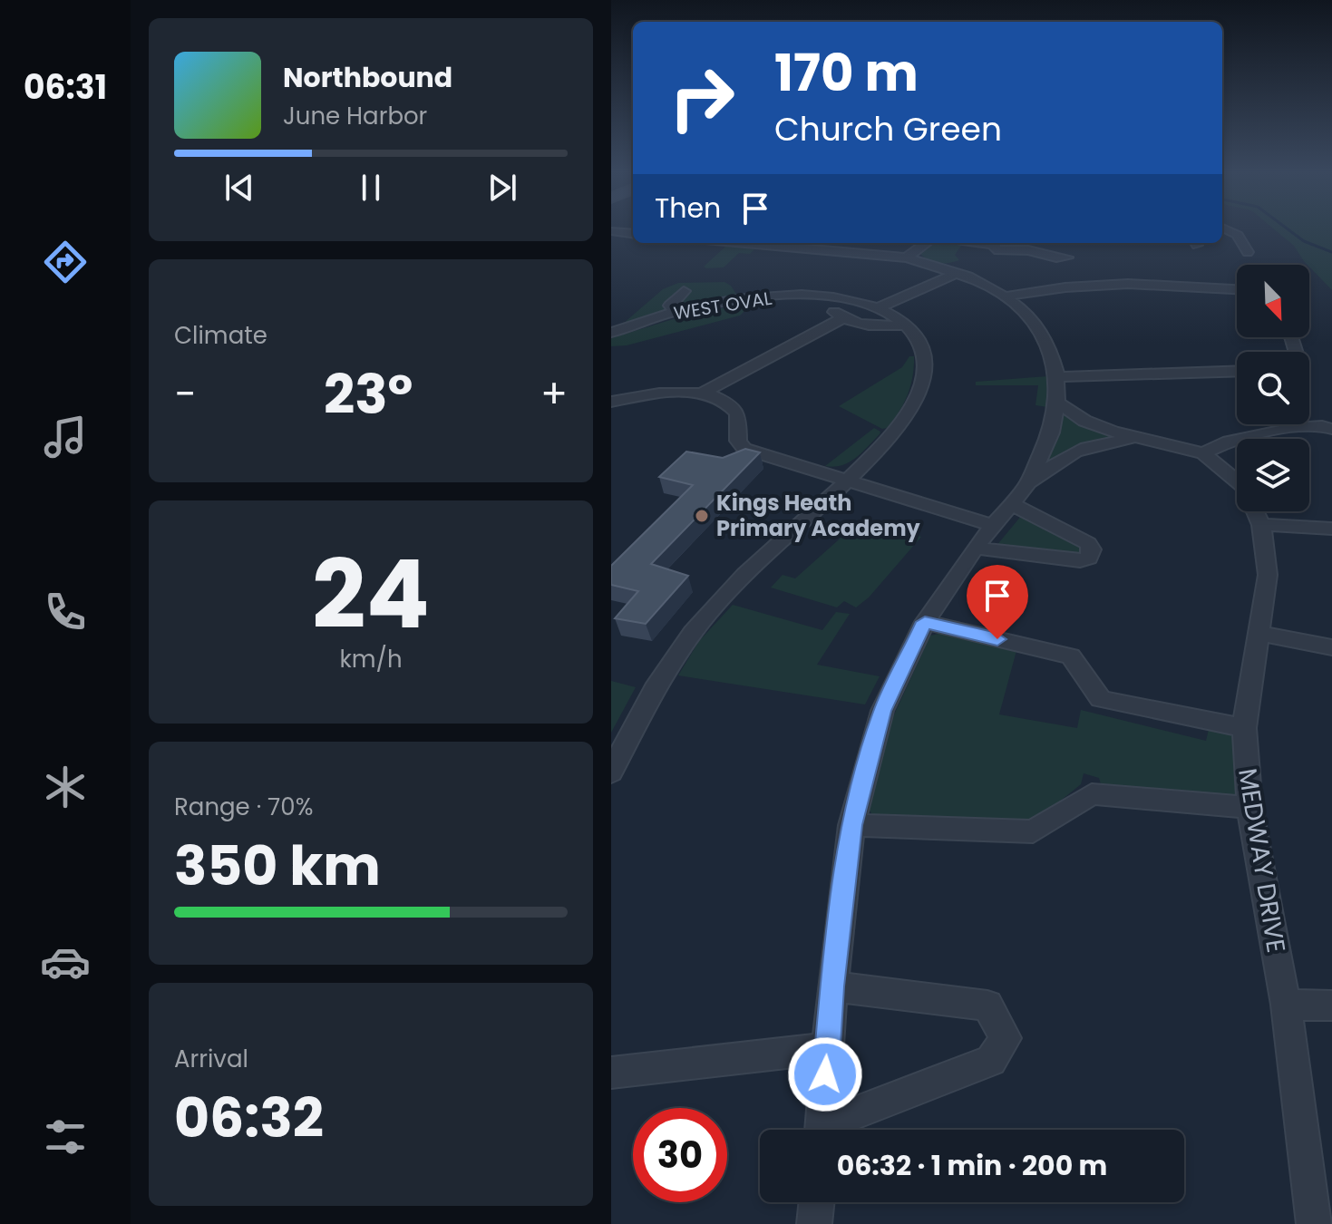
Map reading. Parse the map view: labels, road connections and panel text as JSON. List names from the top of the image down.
{
  "streets": {
    "street": ["WEST OVAL", "MEDWAY DRIVE"]
  },
  "places": ["Kings Heath Primary Academy"],
  "north": "bottom right",
  "page": {
    "tabs": "06:31",
    "turn": ["170 m", "Church Green"],
    "song": ["Northbound", "June Harbor"],
    "then": "Then",
    "tile": [
      "Climate",
      ["24", "km/h"],
      ["Range · 70%", "350 km"],
      ["Arrival", "06:32"]
    ],
    "heat": ["−", "23°", "+"],
    "limit": "30",
    "trip": "06:32 · 1 min · 200 m"
  }
}
